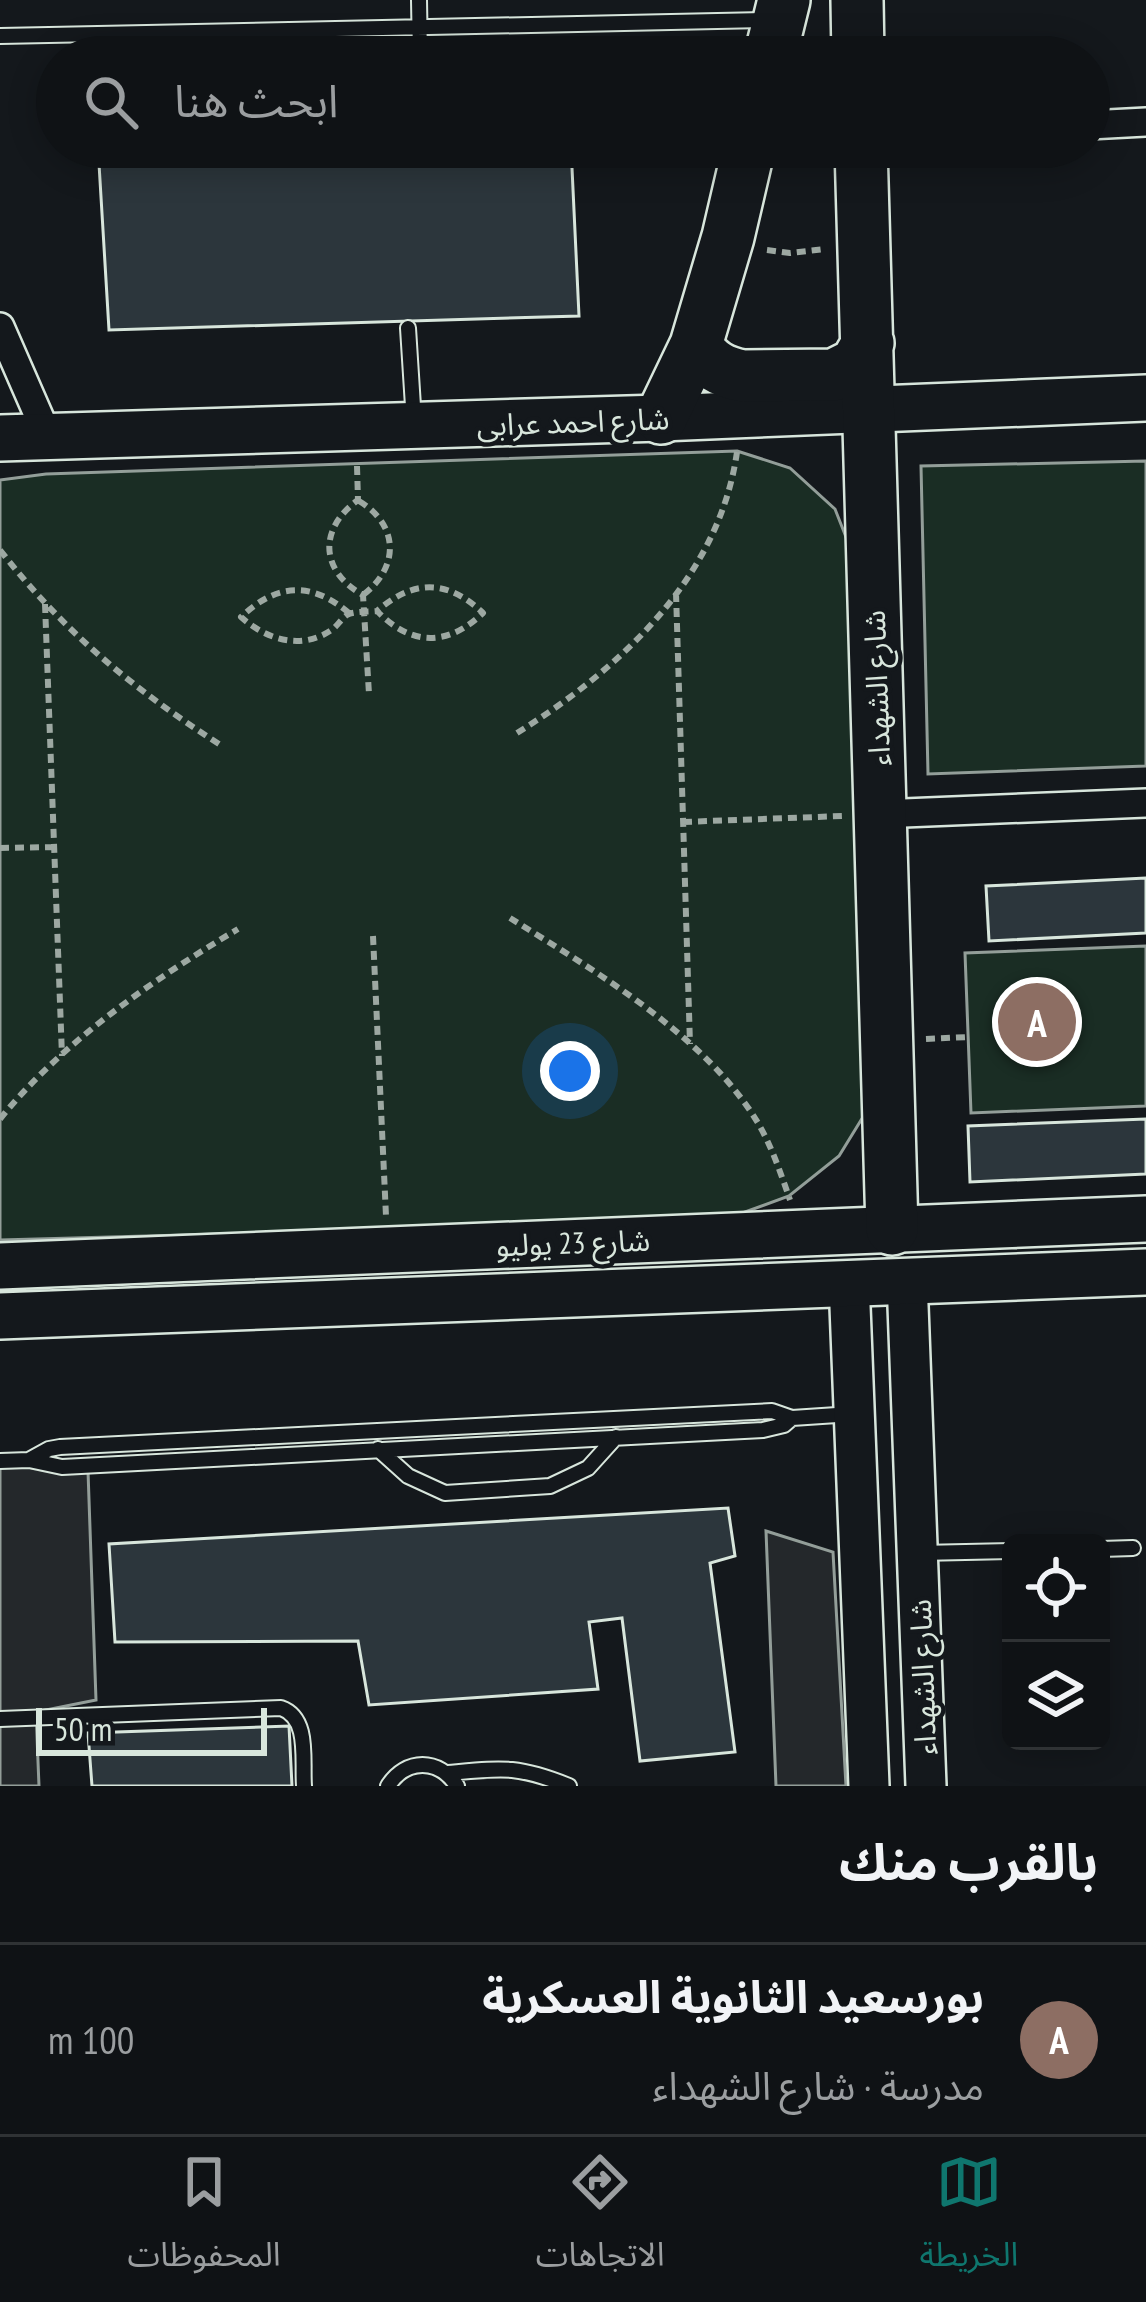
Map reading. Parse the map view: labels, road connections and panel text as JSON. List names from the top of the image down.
{
  "streets": {
    "highway": ["شارع الشهداء"],
    "main road": ["شارع احمد عرابى", "شارع 23 يوليو"]
  },
  "crossings": [
    ["شارع احمد عرابى", "شارع الشهداء"],
    ["شارع الشهداء", "شارع 23 يوليو"]
  ],
  "scale_bar": "50 m",
  "page": {
    "search": "ابحث هنا",
    "pins": "A",
    "scale": "50 m",
    "heading": "بالقرب منك",
    "list": [
      {
        "mark": "A",
        "name": "بورسعيد الثانوية العسكرية",
        "note": "مدرسة · شارع الشهداء",
        "value": "100 m"
      }
    ],
    "nav": ["الخريطة", "الاتجاهات", "المحفوظات"]
  }
}
